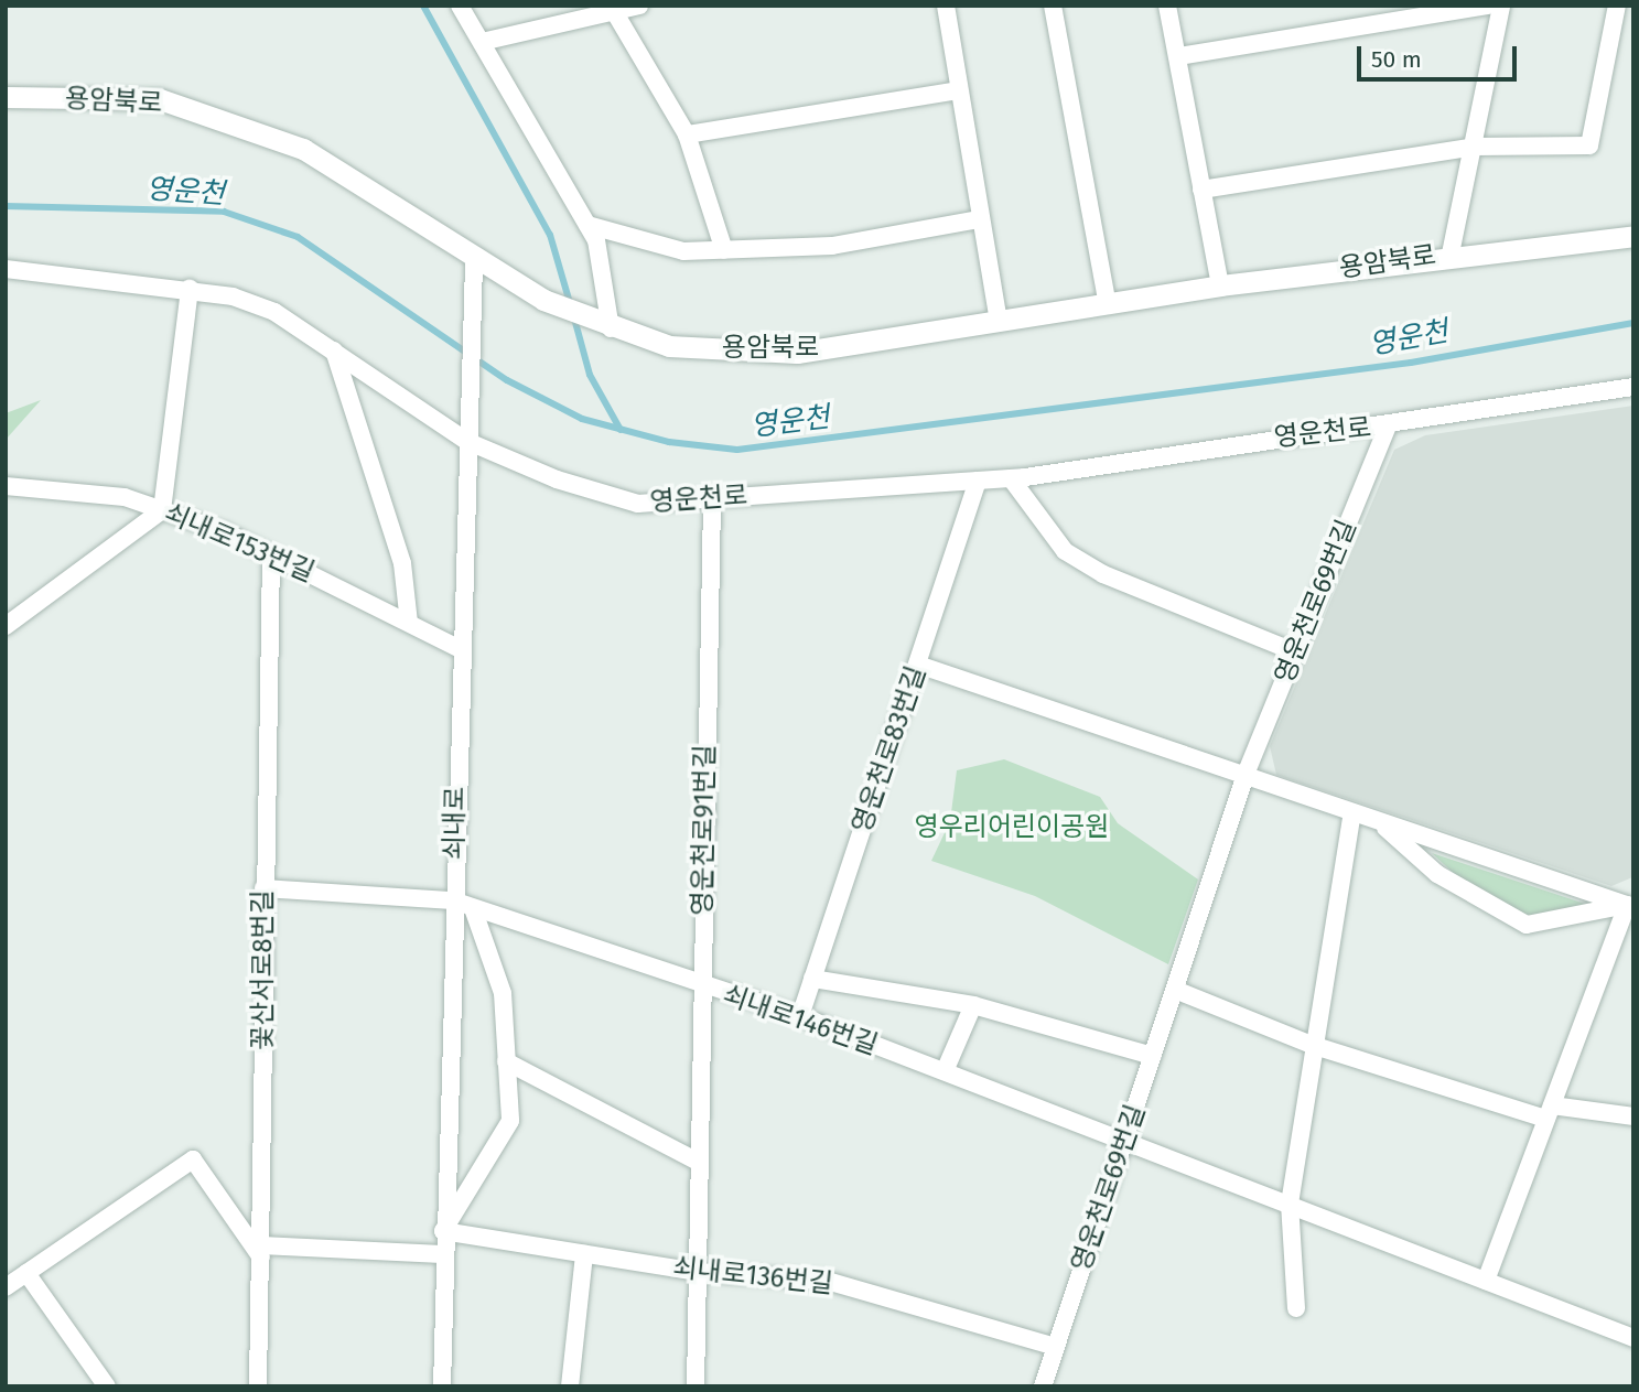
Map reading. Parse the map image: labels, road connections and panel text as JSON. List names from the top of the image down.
{
  "streets": {
    "street": [
      "용암북로",
      "영운천로",
      "쇠내로153번길",
      "영운천로69번길",
      "영운천로83번길",
      "쇠내로",
      "영운천로91번길",
      "꽃산서로8번길",
      "쇠내로146번길",
      "쇠내로136번길"
    ]
  },
  "crossings": [
    ["용암북로", "쇠내로"],
    ["영운천로", "영운천로69번길"],
    ["영운천로", "영운천로83번길"],
    ["영운천로", "쇠내로"],
    ["영운천로", "영운천로91번길"],
    ["쇠내로153번길", "쇠내로"],
    ["쇠내로153번길", "꽃산서로8번길"],
    ["영운천로69번길", "쇠내로146번길"],
    ["영운천로69번길", "쇠내로136번길"],
    ["영운천로83번길", "쇠내로146번길"],
    ["쇠내로", "쇠내로146번길"],
    ["쇠내로", "쇠내로136번길"],
    ["영운천로91번길", "쇠내로146번길"],
    ["영운천로91번길", "쇠내로136번길"],
    ["꽃산서로8번길", "쇠내로146번길"]
  ],
  "water": ["영운천"],
  "parks": ["영우리어린이공원"],
  "scale_bar": "50 m"
}
